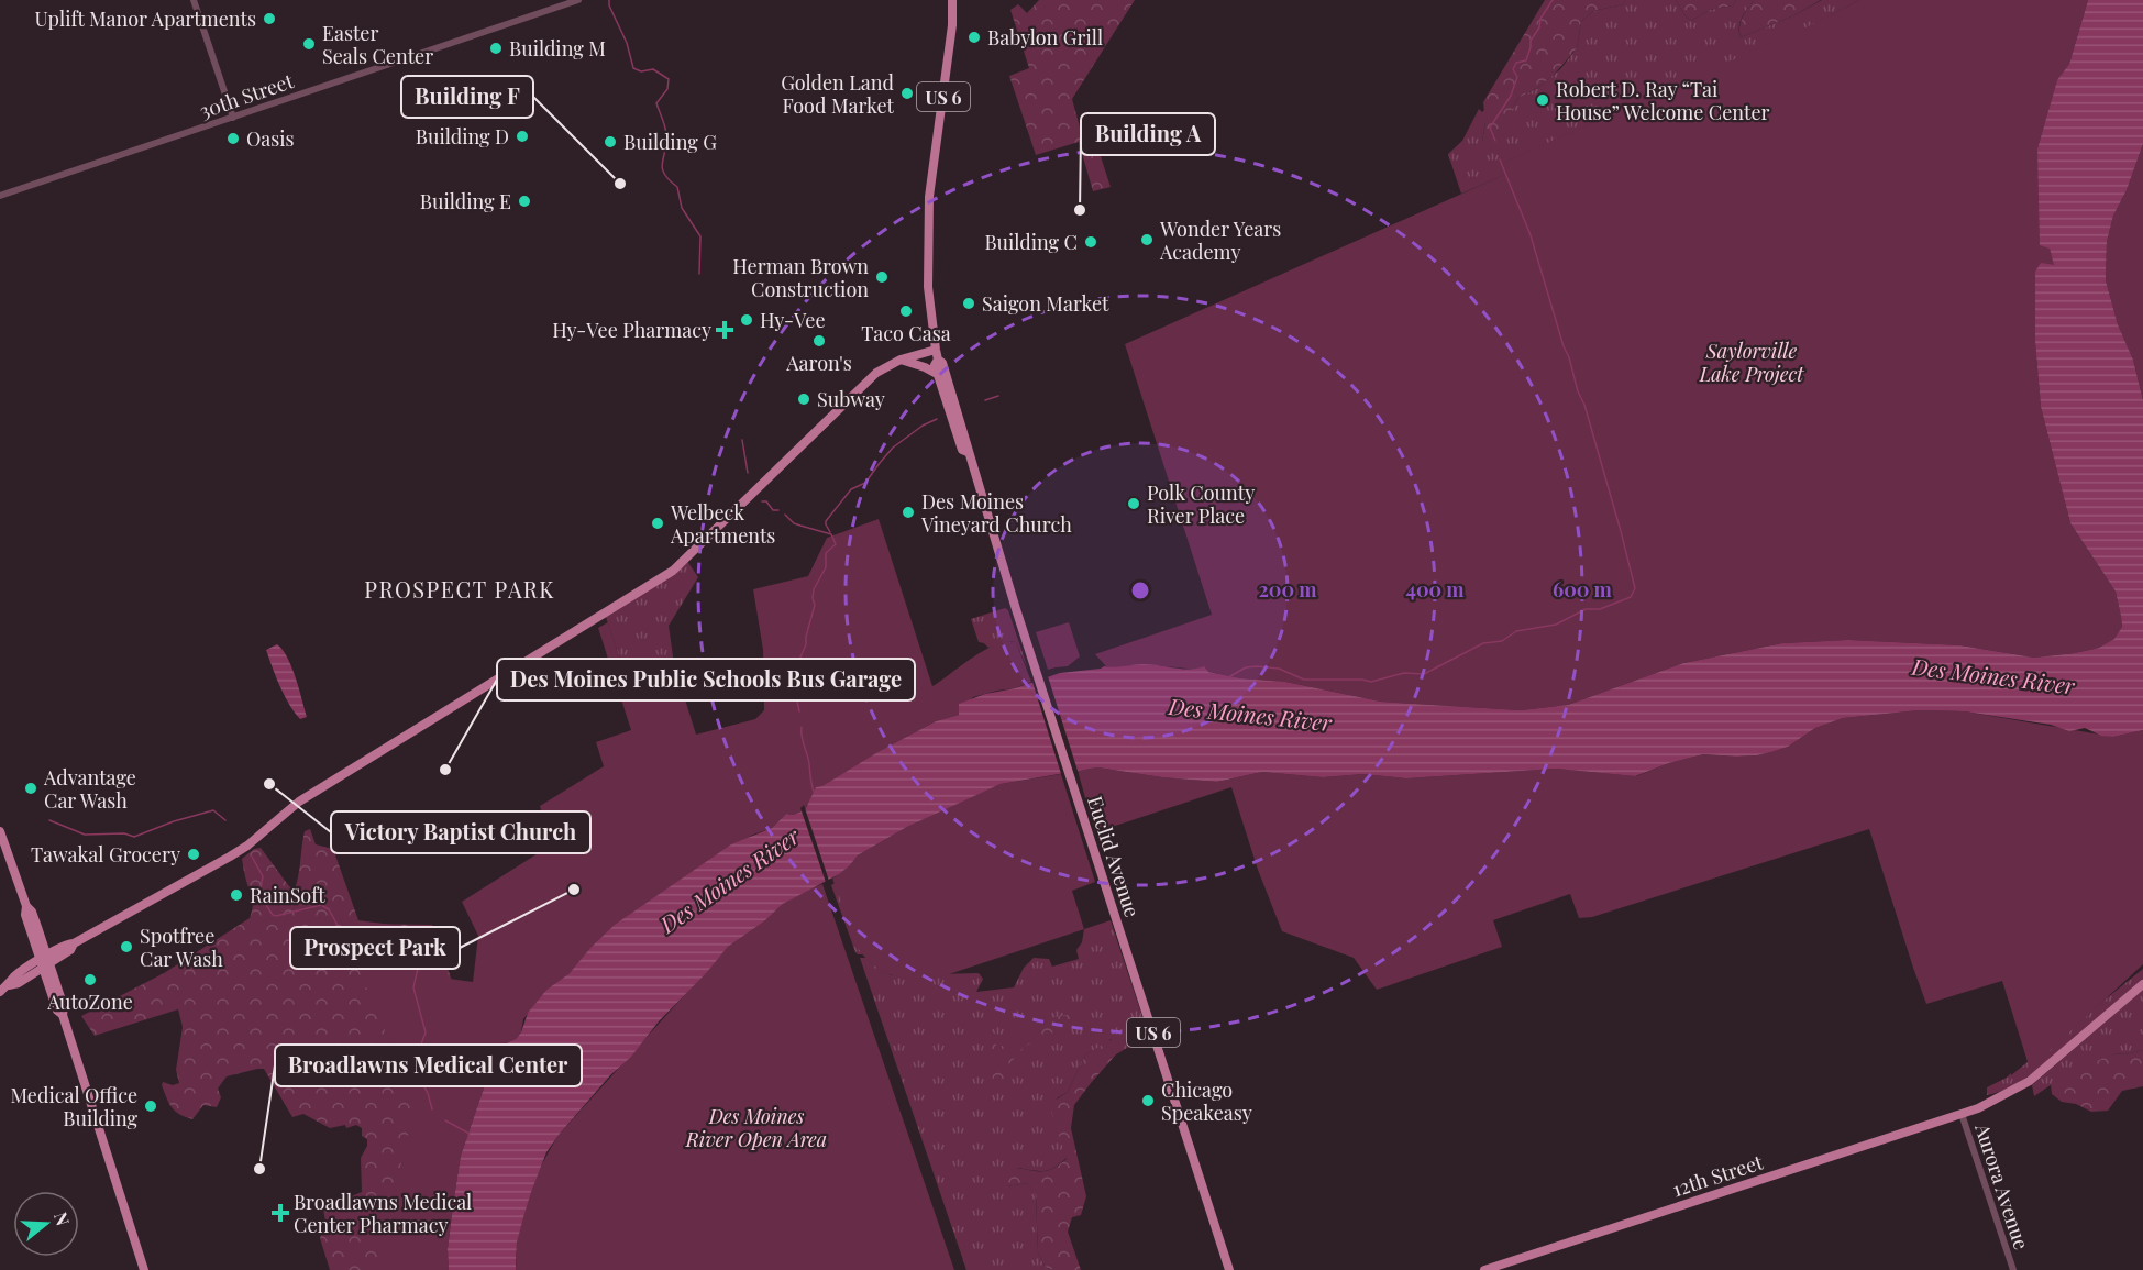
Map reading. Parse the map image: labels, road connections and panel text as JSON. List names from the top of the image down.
{
  "streets": {
    "main road": ["US 6", "Euclid Avenue", "12th Street"],
    "street": ["30th Street", "Aurora Avenue"]
  },
  "crossings": [
    ["US 6", "Euclid Avenue"],
    ["12th Street", "Aurora Avenue"]
  ],
  "districts": ["PROSPECT PARK"],
  "water": ["Des Moines River"],
  "parks": ["Saylorville Lake Project", "Des Moines River Open Area"],
  "places": {
    "other": [
      "Uplift Manor Apartments",
      "Babylon Grill",
      "Easter Seals Center",
      "Building M",
      "Golden Land Food Market",
      "Robert D. Ray “Tai House” Welcome Center",
      "Building D",
      "Oasis",
      "Building G",
      "Building F",
      "Building E",
      "Building A",
      "Wonder Years Academy",
      "Building C",
      "Herman Brown Construction",
      "Saigon Market",
      "Taco Casa",
      "Hy-Vee",
      "Aaron's",
      "Subway",
      "Polk County River Place",
      "Des Moines Vineyard Church",
      "Welbeck Apartments",
      "Des Moines Public Schools Bus Garage",
      "Victory Baptist Church",
      "Advantage Car Wash",
      "Tawakal Grocery",
      "Prospect Park",
      "RainSoft",
      "Spotfree Car Wash",
      "AutoZone",
      "Chicago Speakeasy",
      "Medical Office Building",
      "Broadlawns Medical Center"
    ],
    "health": ["Hy-Vee Pharmacy", "Broadlawns Medical Center Pharmacy"]
  },
  "north": "right",
  "rings": ["200 m", "400 m", "600 m"]
}
